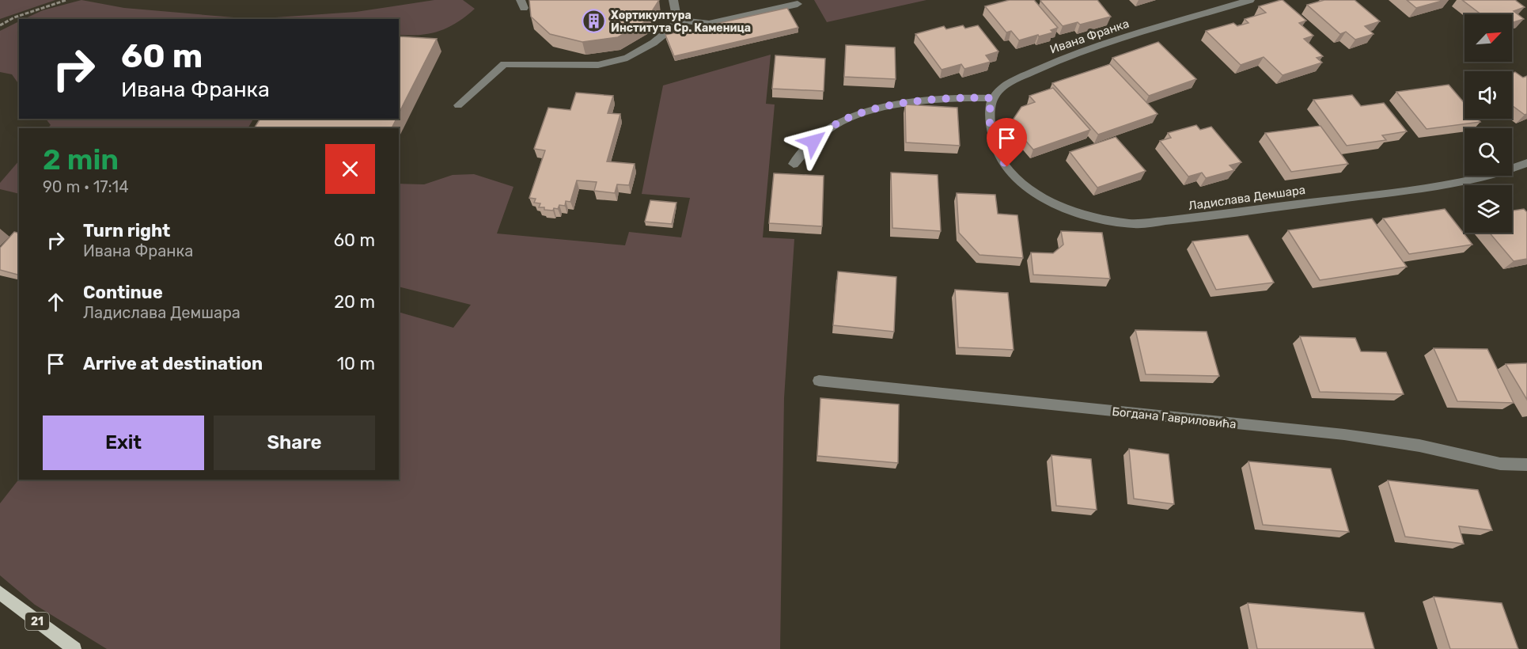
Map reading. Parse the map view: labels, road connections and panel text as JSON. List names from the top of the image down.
{
  "streets": {
    "main road": ["21"],
    "street": ["Ивана Франка", "Ладислава Демшара", "Богдана Гавриловића"]
  },
  "crossings": [
    ["Ивана Франка", "Ладислава Демшара"]
  ],
  "places": {
    "building": ["Хортикултура Института Ср. Каменица"]
  },
  "north": "top right",
  "page": {
    "turn": ["60 m", "Ивана Франка"],
    "heading": ["2 min", "90 m · 17:14"],
    "list": [
      {
        "name": "Turn right",
        "note": "Ивана Франка",
        "value": "60 m"
      },
      {
        "name": "Continue",
        "note": "Ладислава Демшара",
        "value": "20 m"
      },
      {
        "name": "Arrive at destination",
        "value": "10 m"
      }
    ],
    "buttons": ["Exit", "Share"]
  }
}
